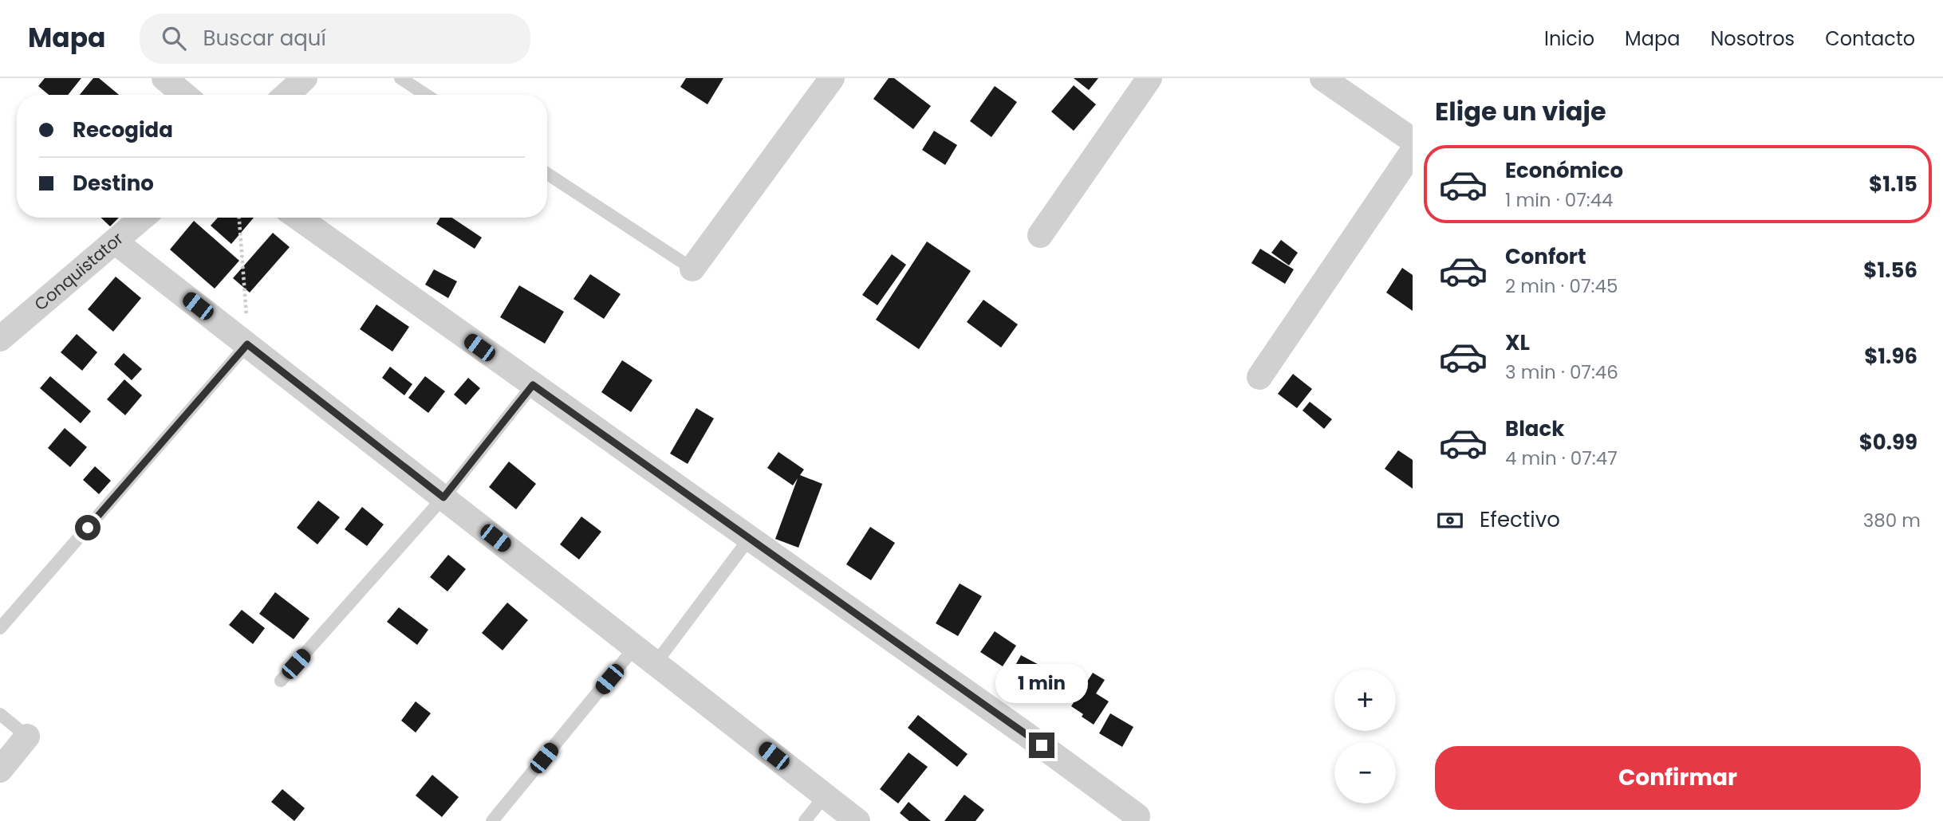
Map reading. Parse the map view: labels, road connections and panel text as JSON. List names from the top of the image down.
{
  "streets": {
    "street": ["Conquistator"]
  },
  "page": {
    "header": "Mapa",
    "search": "Buscar aquí",
    "nav": [
      "Inicio",
      "Mapa",
      "Nosotros",
      "Contacto"
    ],
    "heading": "Elige un viaje",
    "banner": ["Recogida", "Destino"],
    "list": [
      {
        "name": "Económico",
        "note": "1 min · 07:44",
        "value": "$1.15"
      },
      {
        "name": "Confort",
        "note": "2 min · 07:45",
        "value": "$1.56"
      },
      {
        "name": "XL",
        "note": "3 min · 07:46",
        "value": "$1.96"
      },
      {
        "name": "Black",
        "note": "4 min · 07:47",
        "value": "$0.99"
      }
    ],
    "pay": ["Efectivo", "380 m"],
    "bubble": "1 min",
    "map_buttons": ["+", "−"],
    "buttons": "Confirmar"
  }
}
